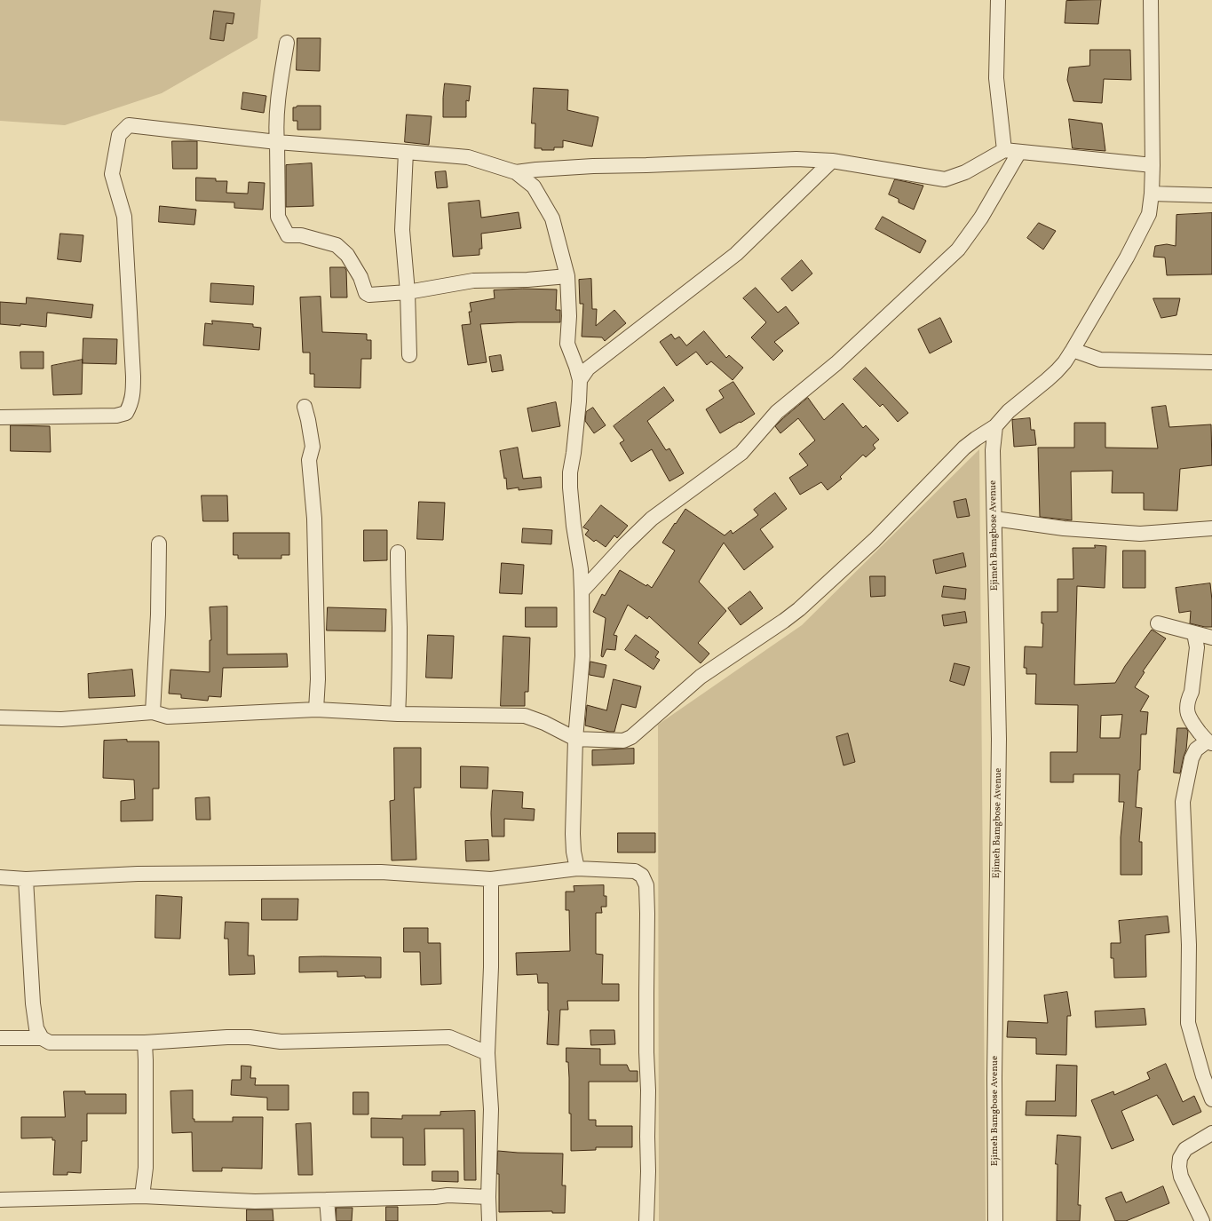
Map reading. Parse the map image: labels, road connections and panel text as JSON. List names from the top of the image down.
{
  "streets": {
    "street": ["Ejimeh Bamgbose Avenue"]
  }
}
